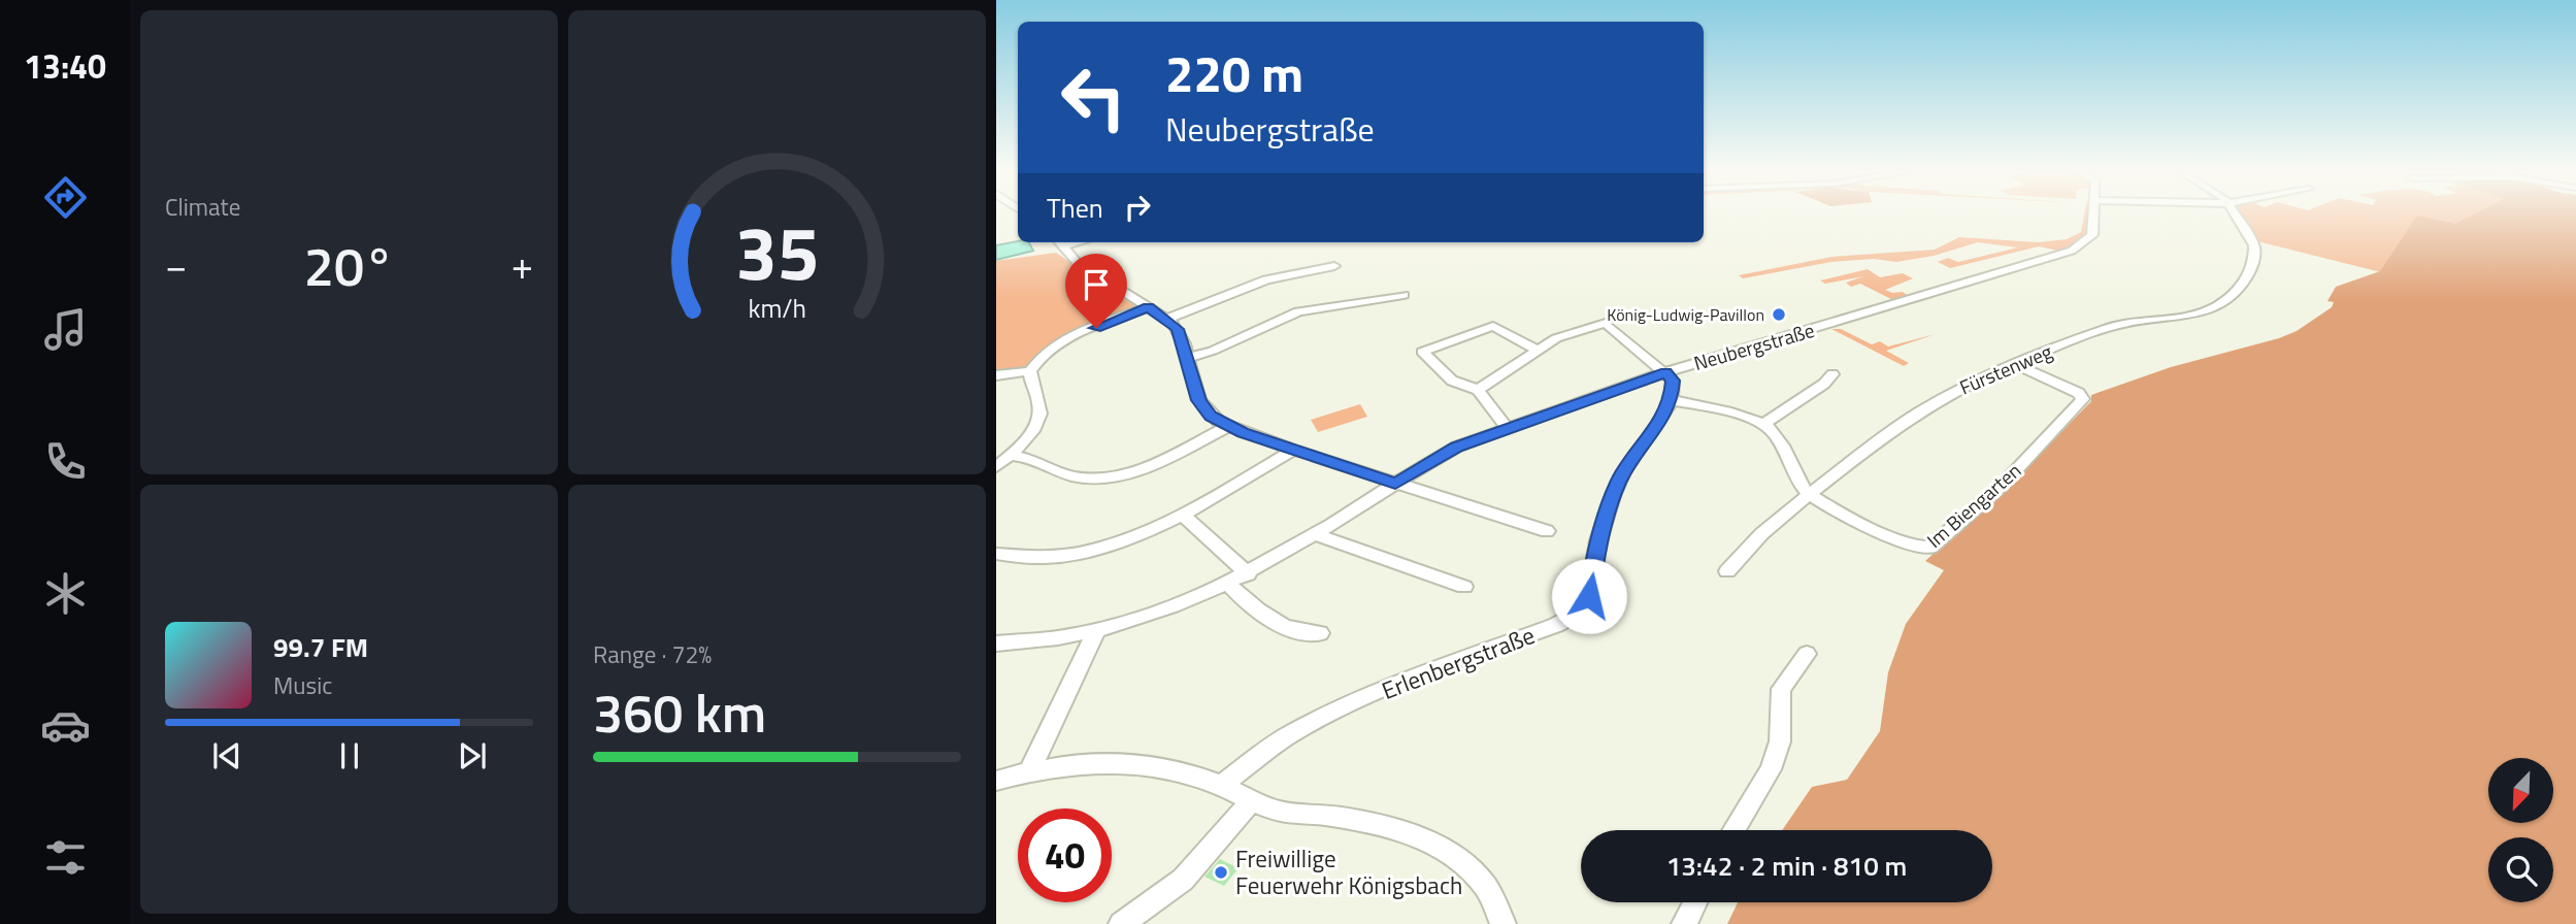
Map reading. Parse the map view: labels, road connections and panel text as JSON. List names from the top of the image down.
{
  "streets": {
    "street": [
      "Neubergstraße",
      "Fürstenweg",
      "Im Biengarten",
      "Erlenbergstraße"
    ]
  },
  "crossings": [
    ["Fürstenweg", "Im Biengarten"]
  ],
  "places": ["König-Ludwig-Pavillon", "Freiwillige Feuerwehr Königsbach"],
  "north": "bottom left",
  "page": {
    "tabs": "13:40",
    "tile": [
      "Climate",
      ["Range · 72%", "360 km"]
    ],
    "turn": ["220 m", "Neubergstraße"],
    "then": "Then",
    "heat": ["−", "20°", "+"],
    "song": ["99.7 FM", "Music"],
    "limit": "40",
    "trip": "13:42 · 2 min · 810 m",
    "gauge": ["35", "km/h"]
  }
}
